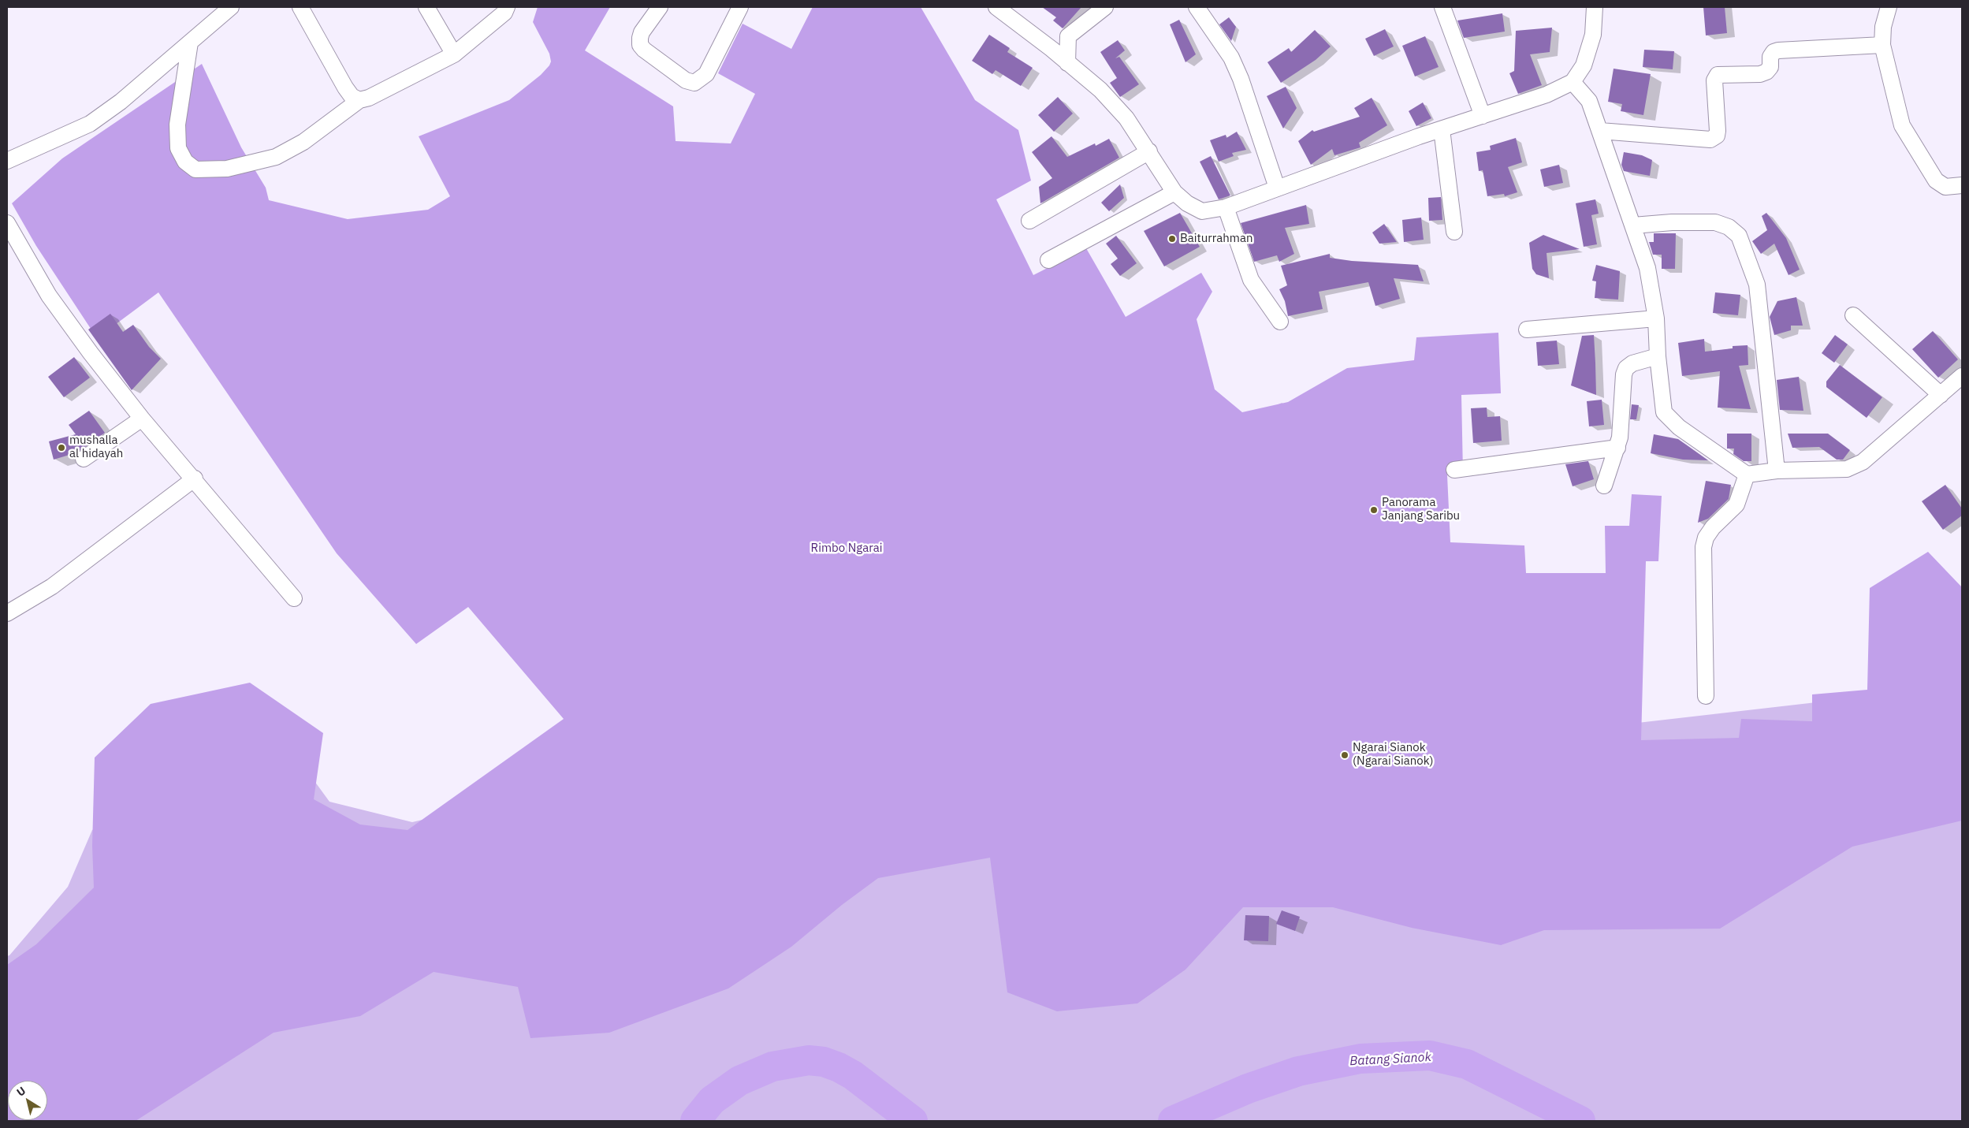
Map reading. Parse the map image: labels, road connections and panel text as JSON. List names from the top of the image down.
{
  "water": ["Batang Sianok"],
  "parks": ["Rimbo Ngarai"],
  "places": [
    "Baiturrahman",
    "mushalla al hidayah",
    "Panorama Janjang Saribu",
    "Ngarai Sianok (Ngarai Sianok)"
  ],
  "north": "top left"
}
